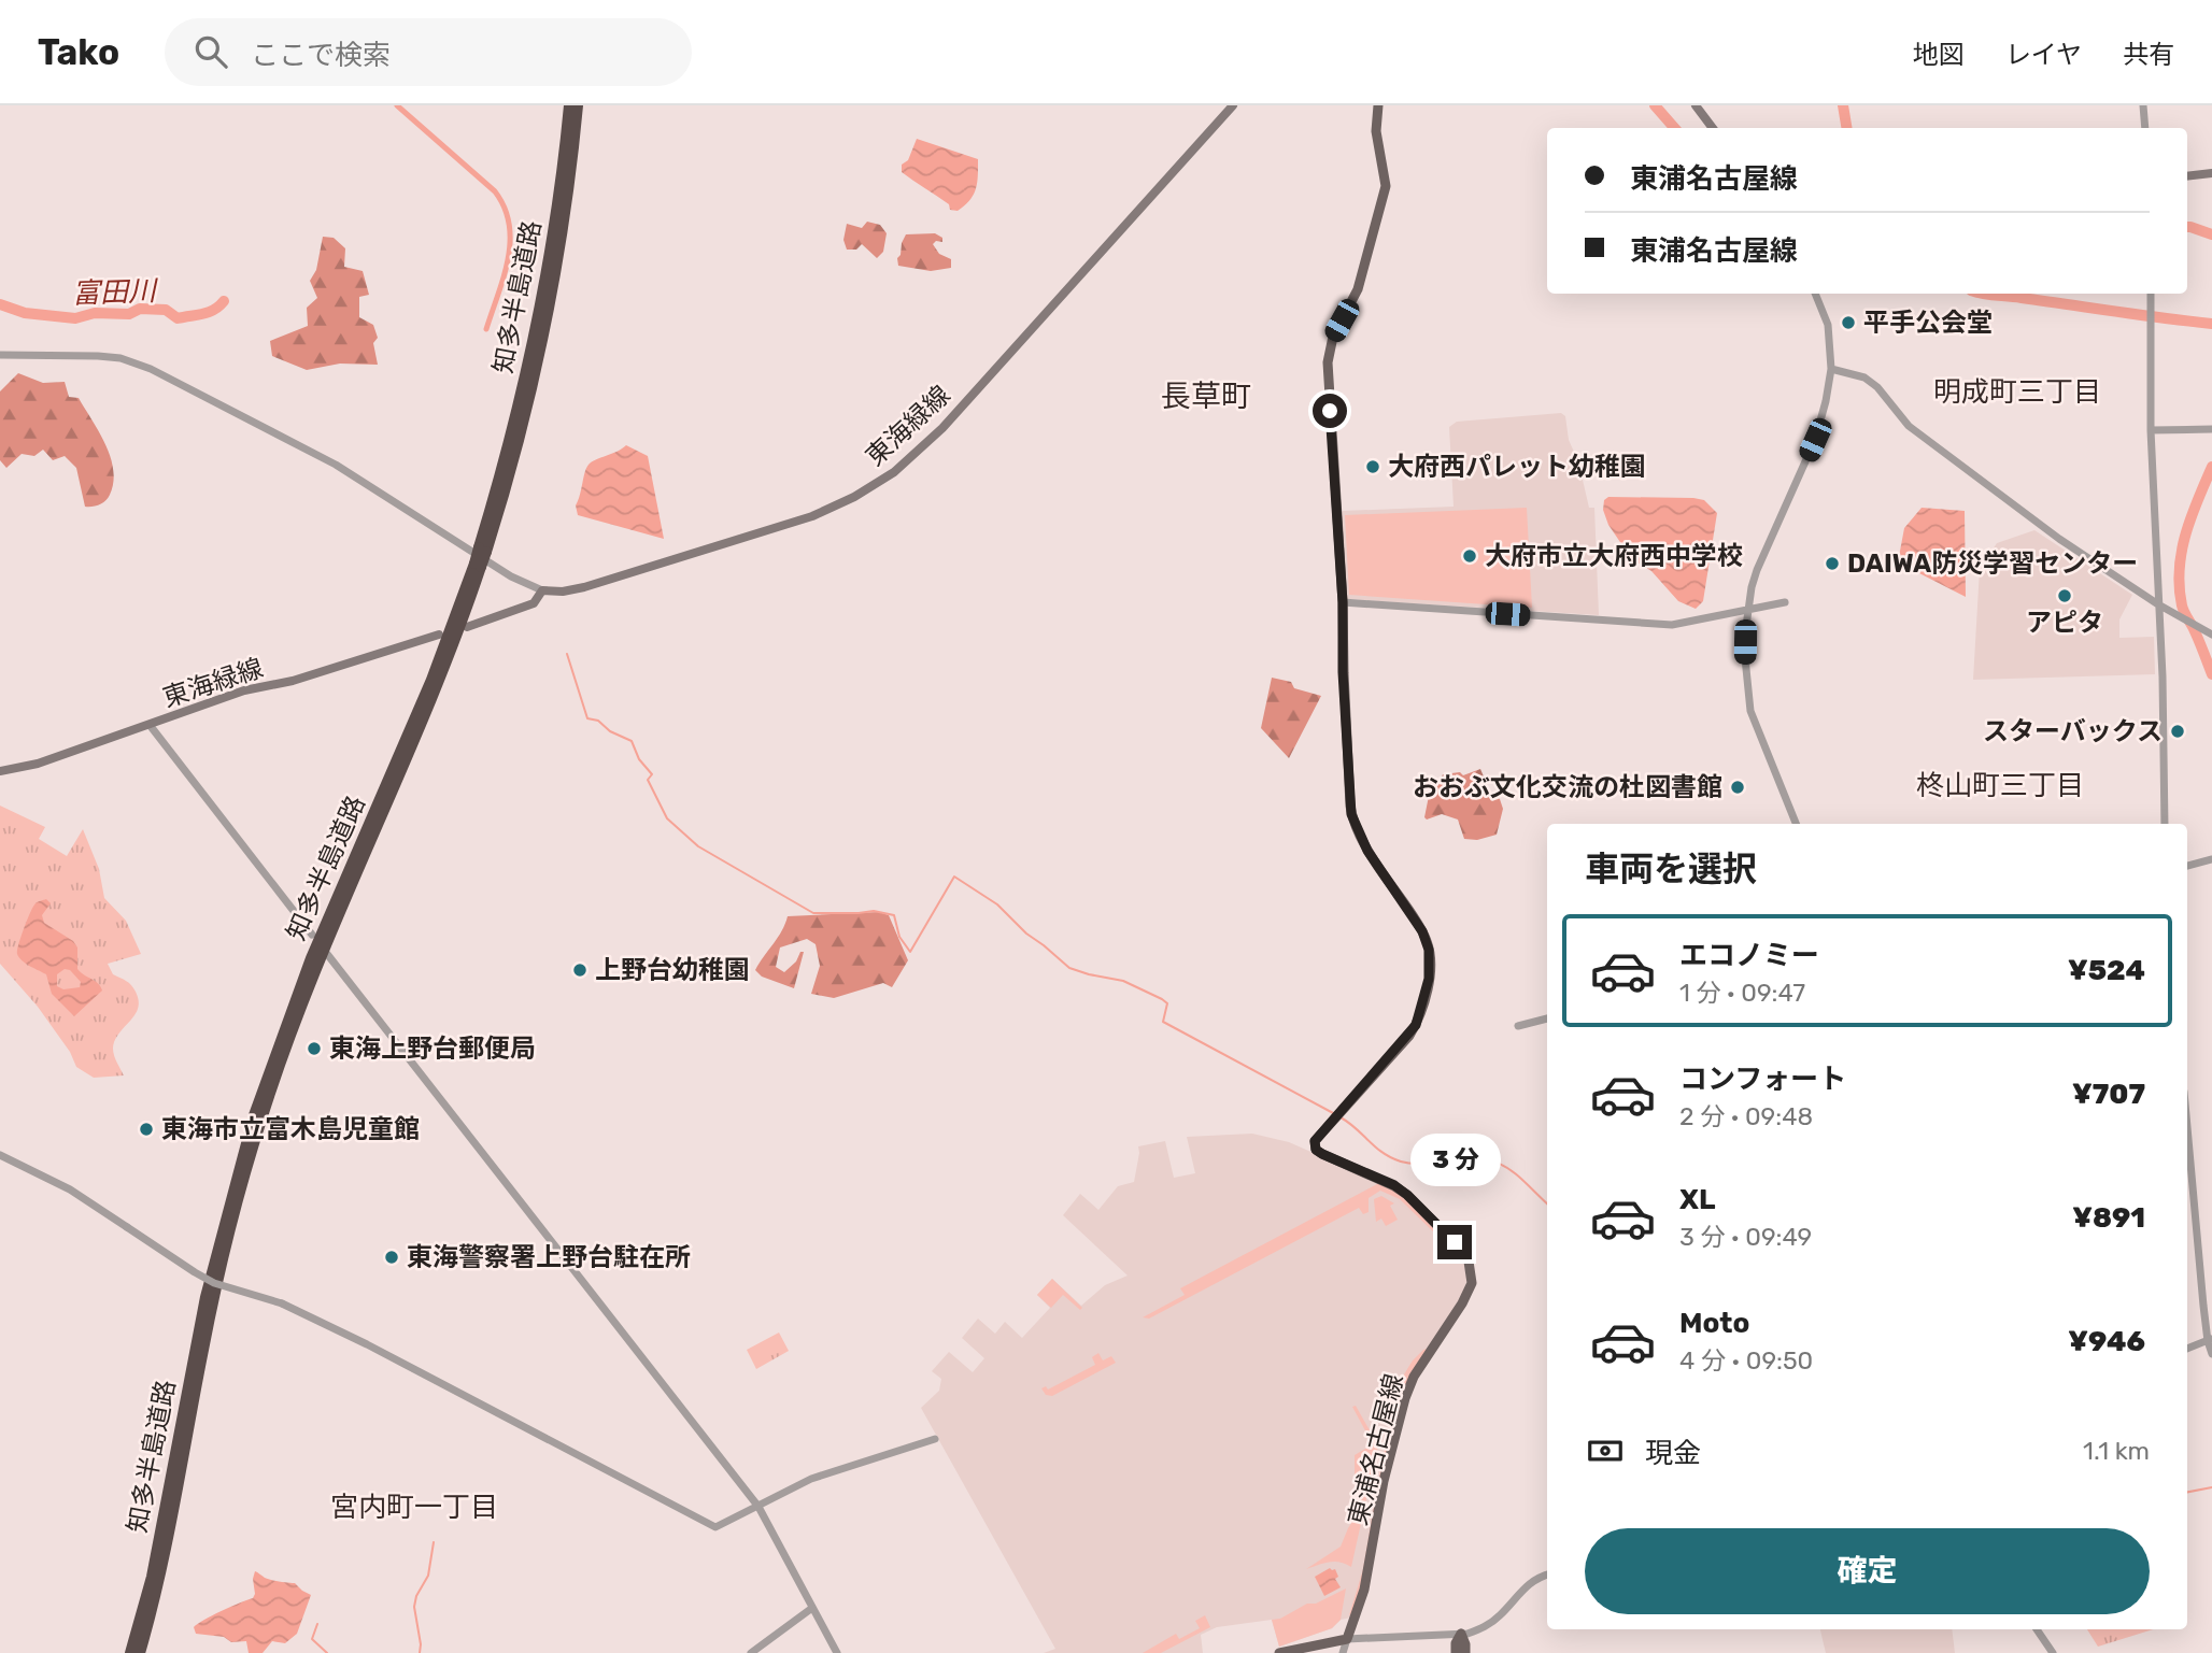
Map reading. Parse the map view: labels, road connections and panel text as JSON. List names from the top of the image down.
{
  "streets": {
    "highway": ["知多半島道路"],
    "main road": ["東海緑線", "東浦名古屋線"]
  },
  "districts": [
    "明成町三丁目",
    "長草町",
    "柊山町三丁目",
    "宮内町一丁目"
  ],
  "water": ["富田川"],
  "places": [
    "平手公会堂",
    "大府西パレット幼稚園",
    "大府市立大府西中学校",
    "DAIWA防災学習センター",
    "アピタ",
    "スターバックス",
    "おおぶ文化交流の杜図書館",
    "上野台幼稚園",
    "東海上野台郵便局",
    "東海市立富木島児童館",
    "東海警察署上野台駐在所"
  ],
  "page": {
    "header": "Tako",
    "search": "ここで検索",
    "nav": ["地図", "レイヤ", "共有"],
    "banner": ["東浦名古屋線", "東浦名古屋線"],
    "heading": "車両を選択",
    "list": [
      {
        "name": "エコノミー",
        "note": "1 分 · 09:47",
        "value": "¥524"
      },
      {
        "name": "コンフォート",
        "note": "2 分 · 09:48",
        "value": "¥707"
      },
      {
        "name": "XL",
        "note": "3 分 · 09:49",
        "value": "¥891"
      },
      {
        "name": "Moto",
        "note": "4 分 · 09:50",
        "value": "¥946"
      }
    ],
    "bubble": "3 分",
    "pay": ["現金", "1.1 km"],
    "buttons": "確定"
  }
}
